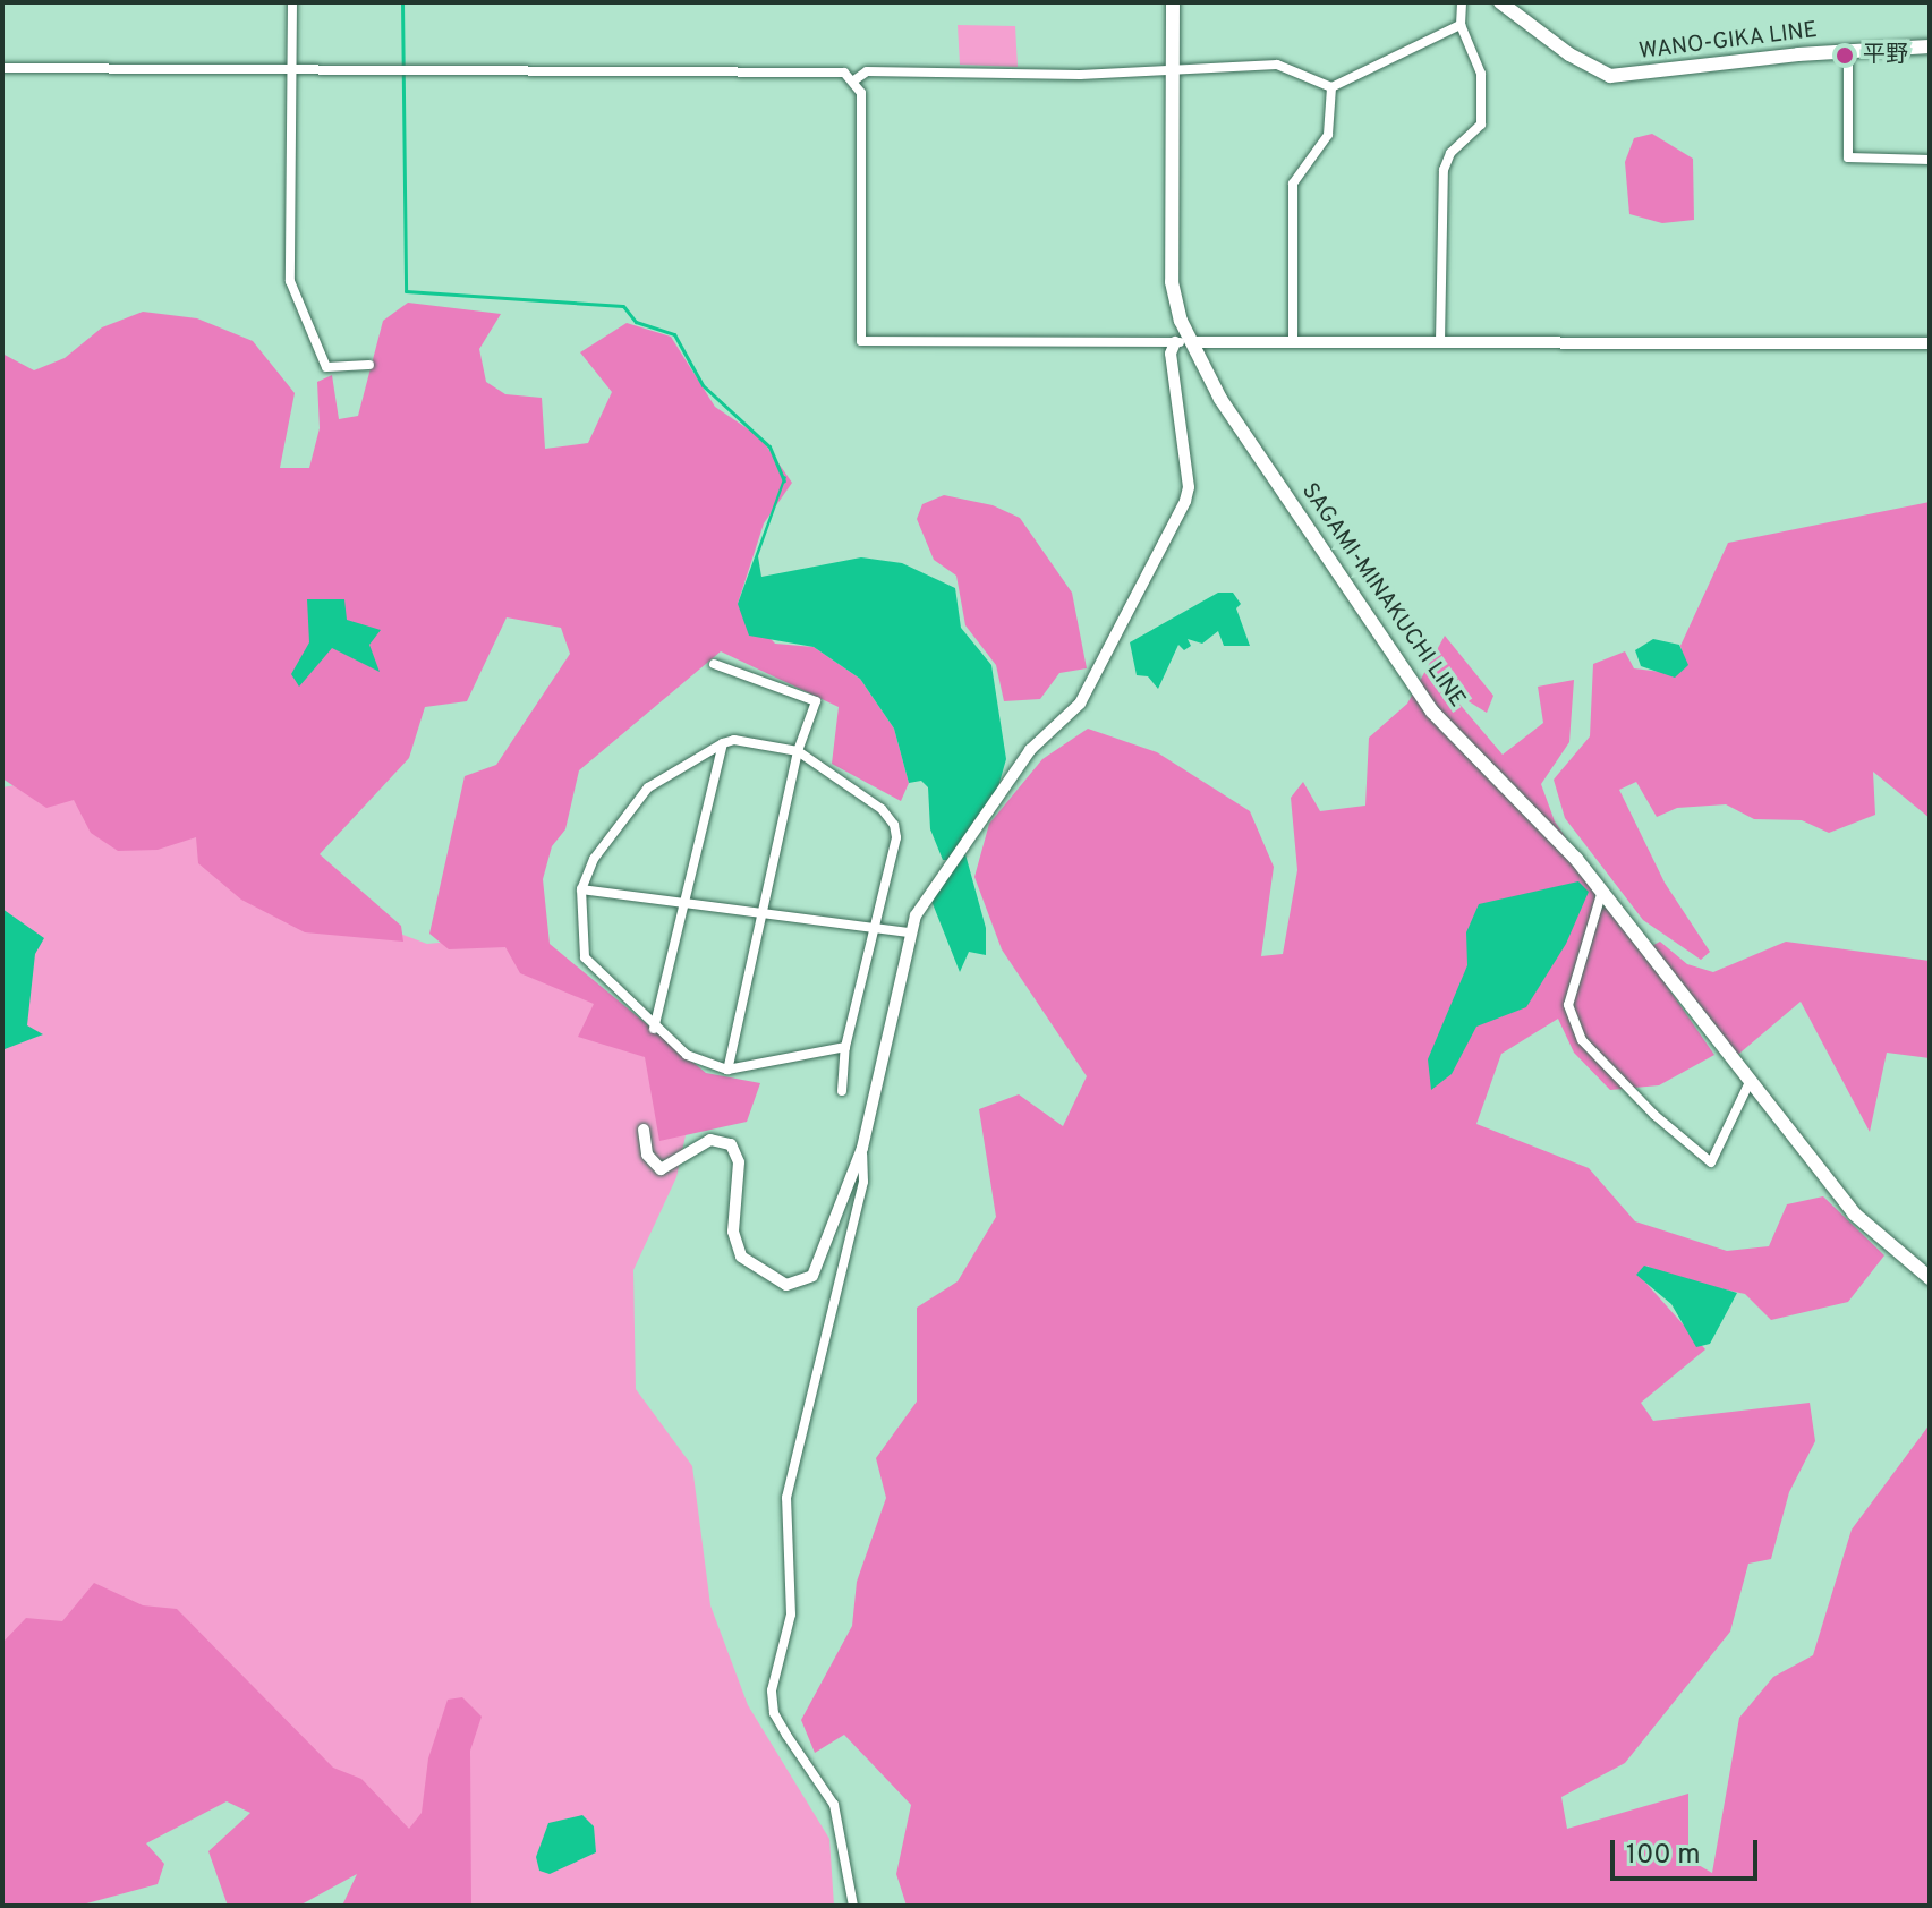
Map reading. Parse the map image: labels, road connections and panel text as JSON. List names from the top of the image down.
{
  "streets": {
    "main road": ["WANO-GIKA LINE", "SAGAMI-MINAKUCHI LINE"]
  },
  "places": ["平野"],
  "scale_bar": "100 m"
}
